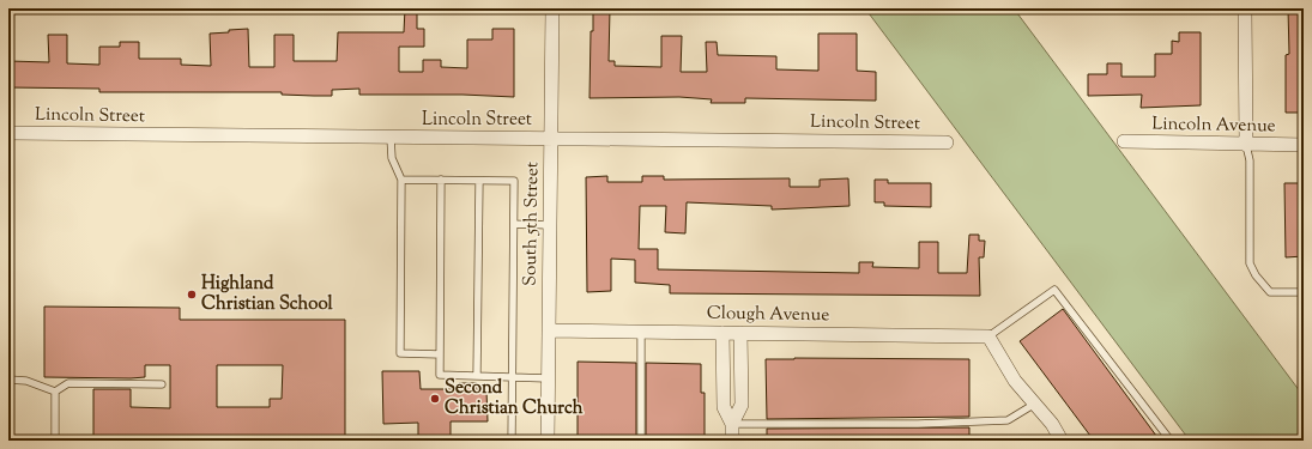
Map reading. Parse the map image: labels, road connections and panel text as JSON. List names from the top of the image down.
{
  "streets": {
    "street": [
      "Lincoln Street",
      "Lincoln Avenue",
      "South 5th Street",
      "Clough Avenue"
    ]
  },
  "crossings": [
    ["Lincoln Street", "South 5th Street"],
    ["South 5th Street", "Clough Avenue"]
  ],
  "places": ["Highland Christian School", "Second Christian Church"]
}
